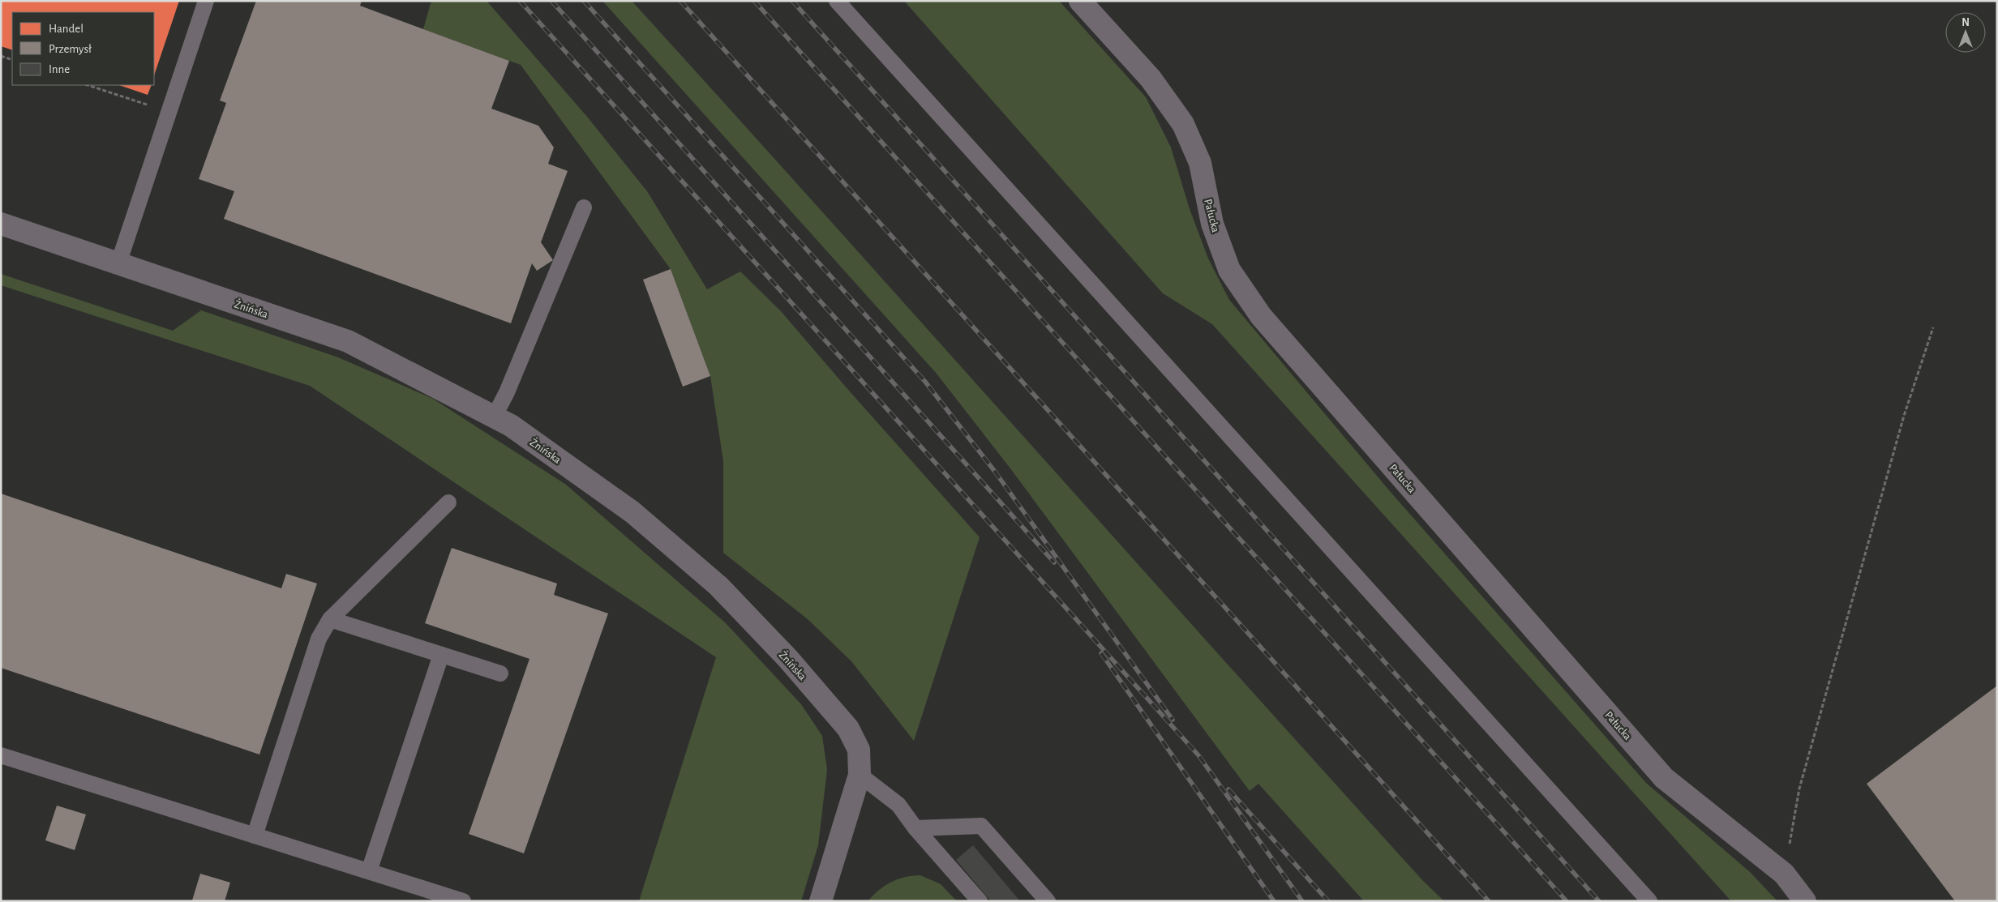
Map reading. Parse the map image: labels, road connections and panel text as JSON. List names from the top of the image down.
{
  "streets": {
    "street": ["Pałucka", "Żnińska"]
  },
  "legend": ["Handel", "Przemysł", "Inne"],
  "north": "top"
}
